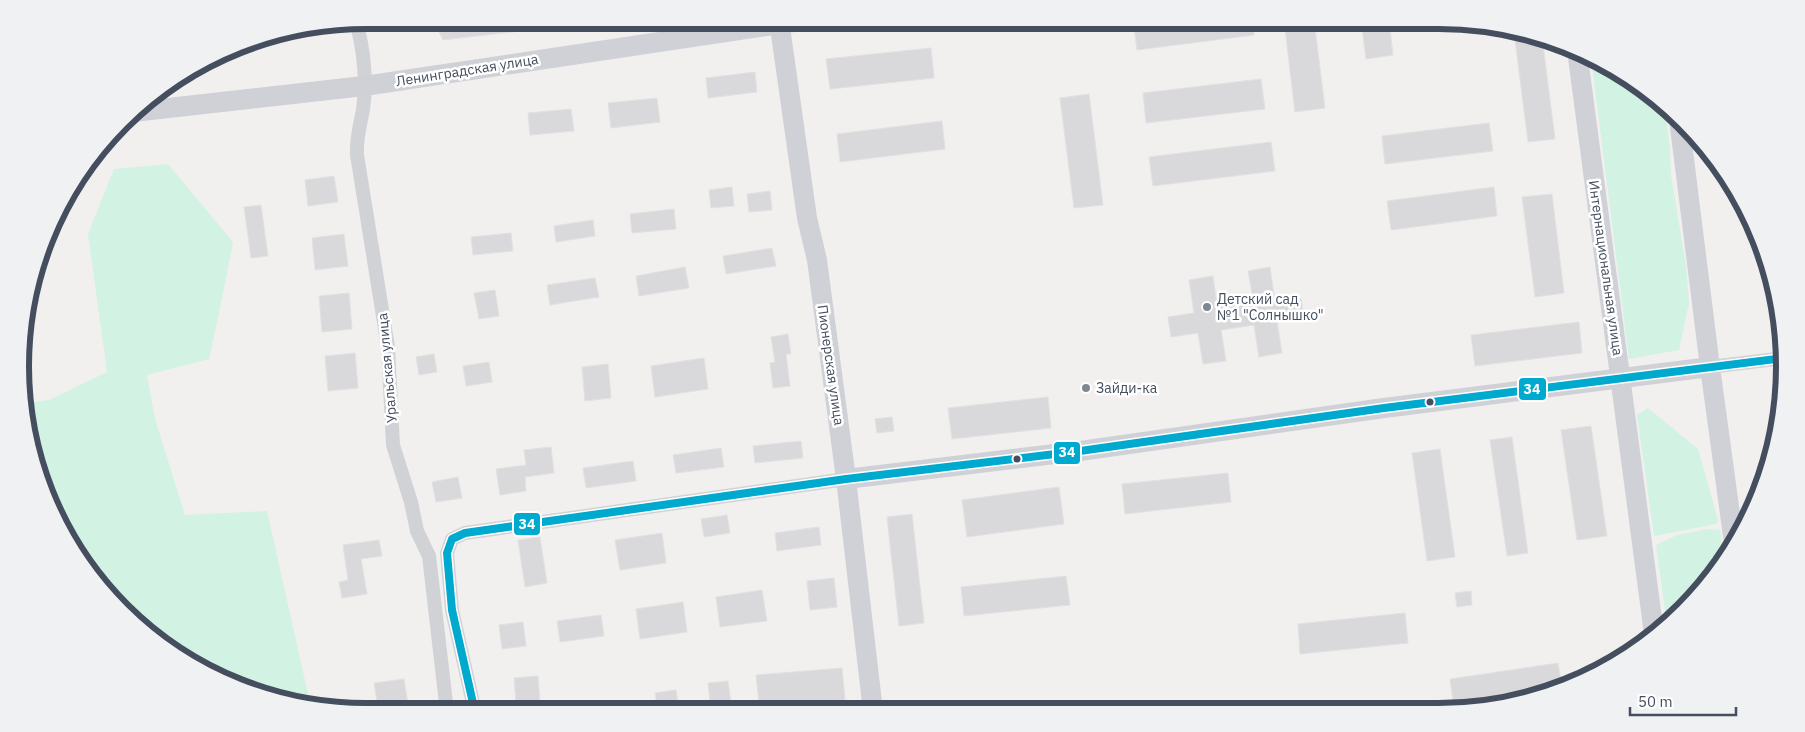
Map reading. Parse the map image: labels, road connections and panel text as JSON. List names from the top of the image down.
{
  "streets": {
    "main road": ["Ленинградская улица", "Интернациональная улица", "Пионерская улица"],
    "street": ["Уральская улица"]
  },
  "crossings": [
    ["Ленинградская улица", "Уральская улица"]
  ],
  "places": ["Детский сад №1 \"Солнышко\"", "Зайди-ка"],
  "lines": ["transit line 34"],
  "scale_bar": "50 m"
}
